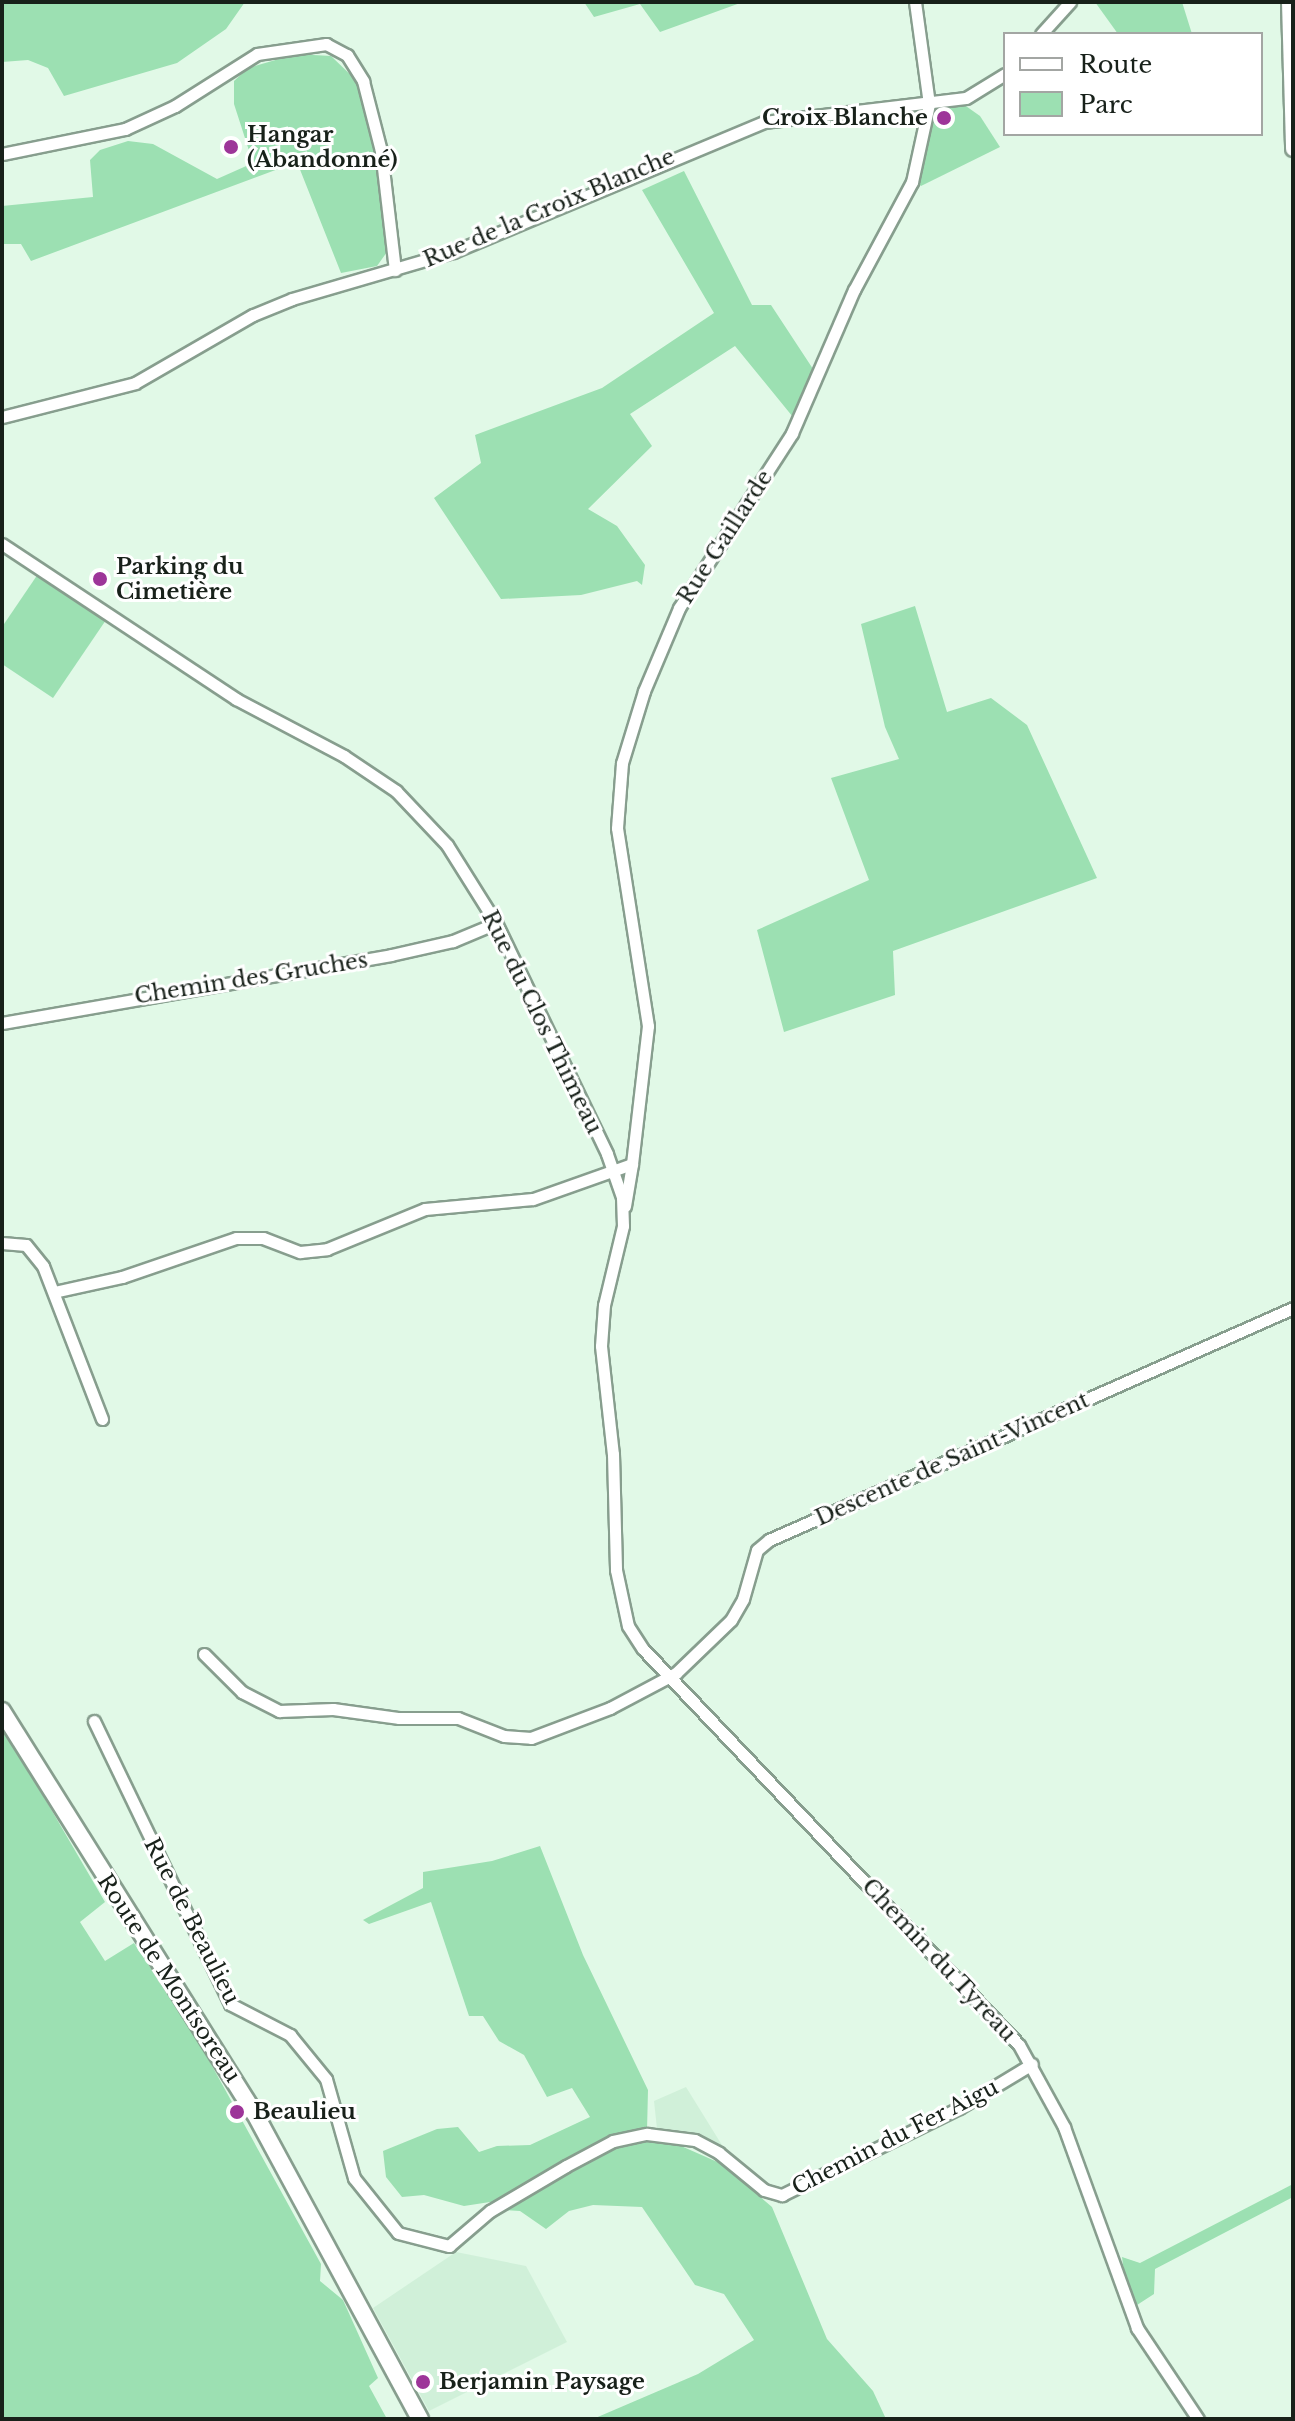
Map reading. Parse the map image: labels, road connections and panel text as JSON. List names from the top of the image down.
{
  "streets": {
    "main road": ["Route de Montsoreau"],
    "street": [
      "Rue de la Croix Blanche",
      "Rue Gaillarde",
      "Chemin des Gruches",
      "Rue du Clos Thimeau",
      "Descente de Saint-Vincent",
      "Rue de Beaulieu",
      "Chemin du Tyreau",
      "Chemin du Fer Aigu"
    ]
  },
  "crossings": [
    ["Rue de la Croix Blanche", "Rue Gaillarde"],
    ["Rue Gaillarde", "Rue du Clos Thimeau"],
    ["Chemin des Gruches", "Rue du Clos Thimeau"],
    ["Rue du Clos Thimeau", "Descente de Saint-Vincent"],
    ["Rue du Clos Thimeau", "Chemin du Tyreau"],
    ["Descente de Saint-Vincent", "Chemin du Tyreau"],
    ["Rue de Beaulieu", "Chemin du Fer Aigu"],
    ["Chemin du Tyreau", "Chemin du Fer Aigu"]
  ],
  "places": [
    "Croix Blanche",
    "Hangar (Abandonné)",
    "Parking du Cimetière",
    "Beaulieu",
    "Berjamin Paysage"
  ],
  "legend": ["Route", "Parc"]
}
